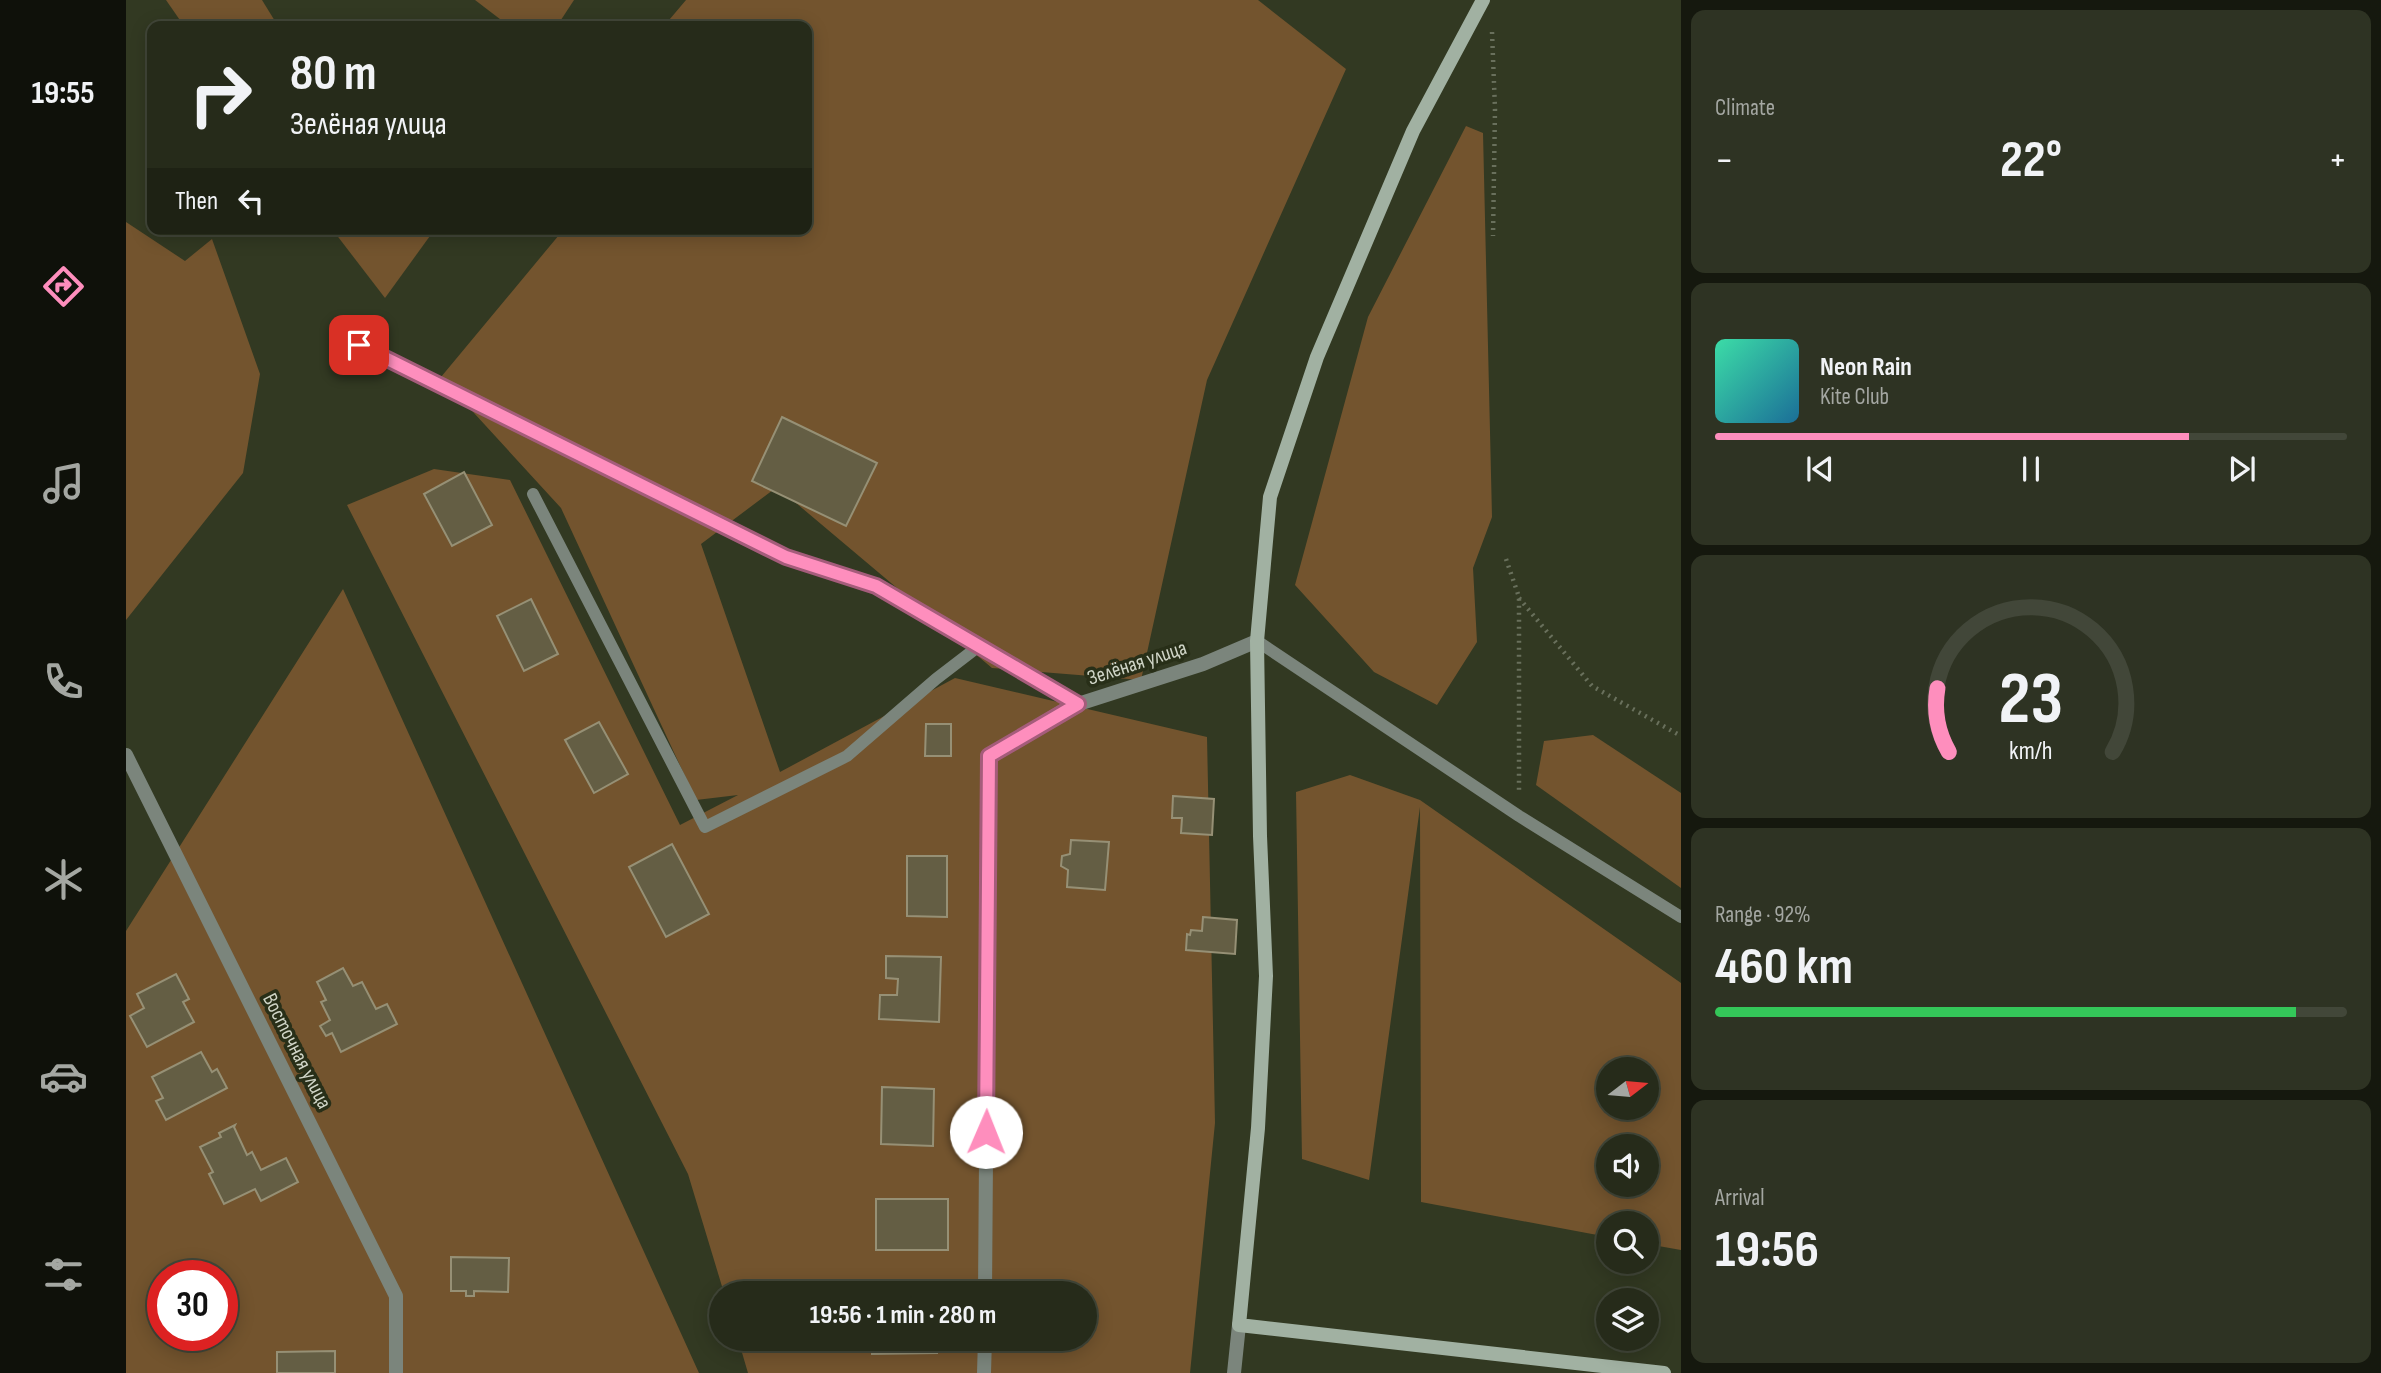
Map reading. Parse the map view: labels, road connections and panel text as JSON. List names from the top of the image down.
{
  "streets": {
    "street": ["Зелёная улица", "Восточная улица"]
  },
  "north": "right",
  "page": {
    "tabs": "19:55",
    "tile": [
      "Climate",
      ["Range · 92%", "460 km"],
      ["Arrival", "19:56"]
    ],
    "turn": ["80 m", "Зелёная улица"],
    "heat": ["−", "22°", "+"],
    "then": "Then",
    "song": ["Neon Rain", "Kite Club"],
    "limit": "30",
    "trip": "19:56 · 1 min · 280 m",
    "gauge": ["23", "km/h"]
  }
}
